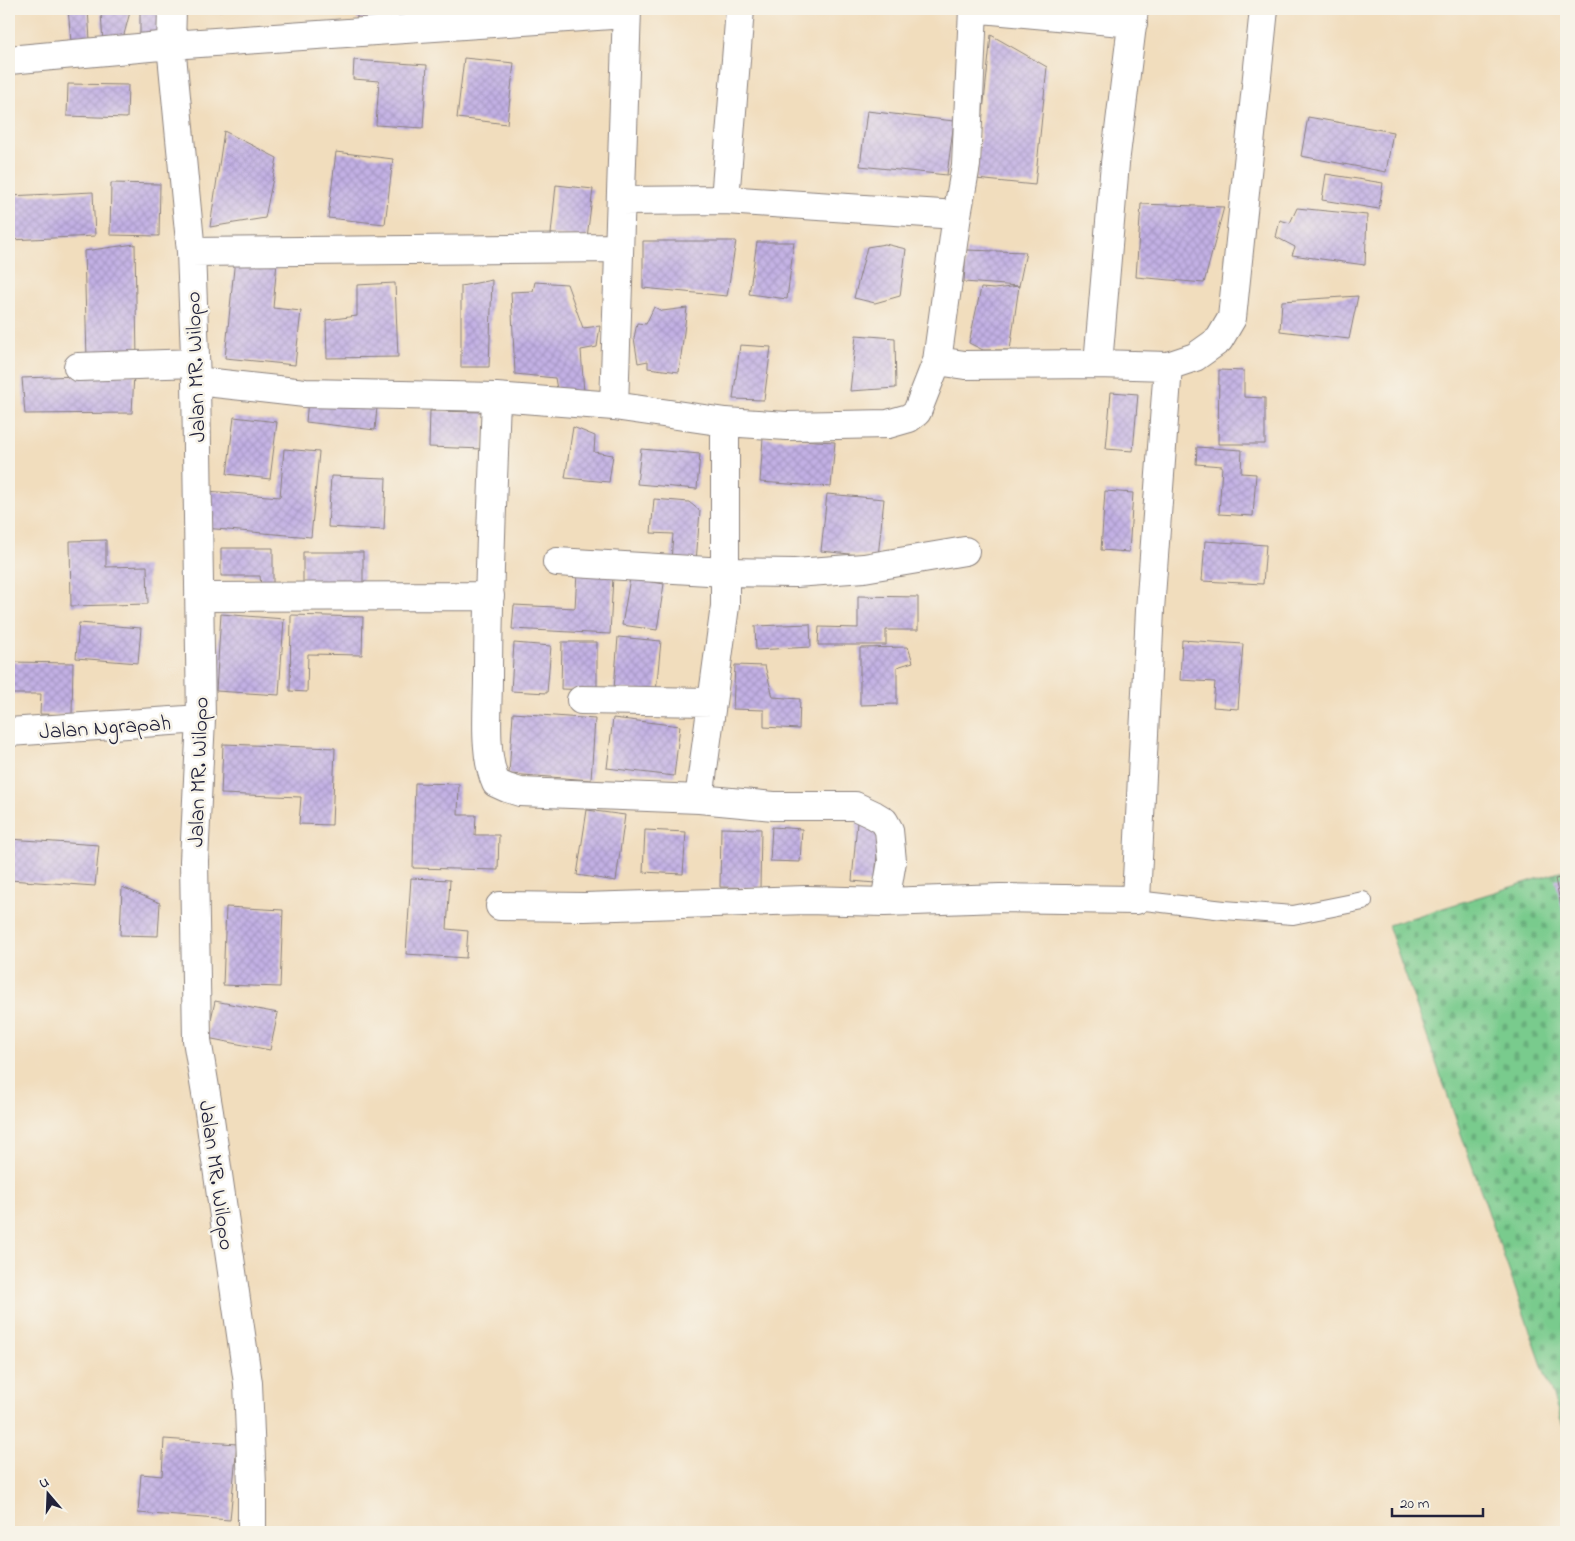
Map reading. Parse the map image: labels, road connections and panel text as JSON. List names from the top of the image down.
{
  "streets": {
    "street": ["Jalan MR. Wilopo", "Jalan Ngrapah"]
  },
  "crossings": [
    ["Jalan MR. Wilopo", "Jalan Ngrapah"]
  ],
  "scale_bar": "20 m",
  "north": "top"
}
